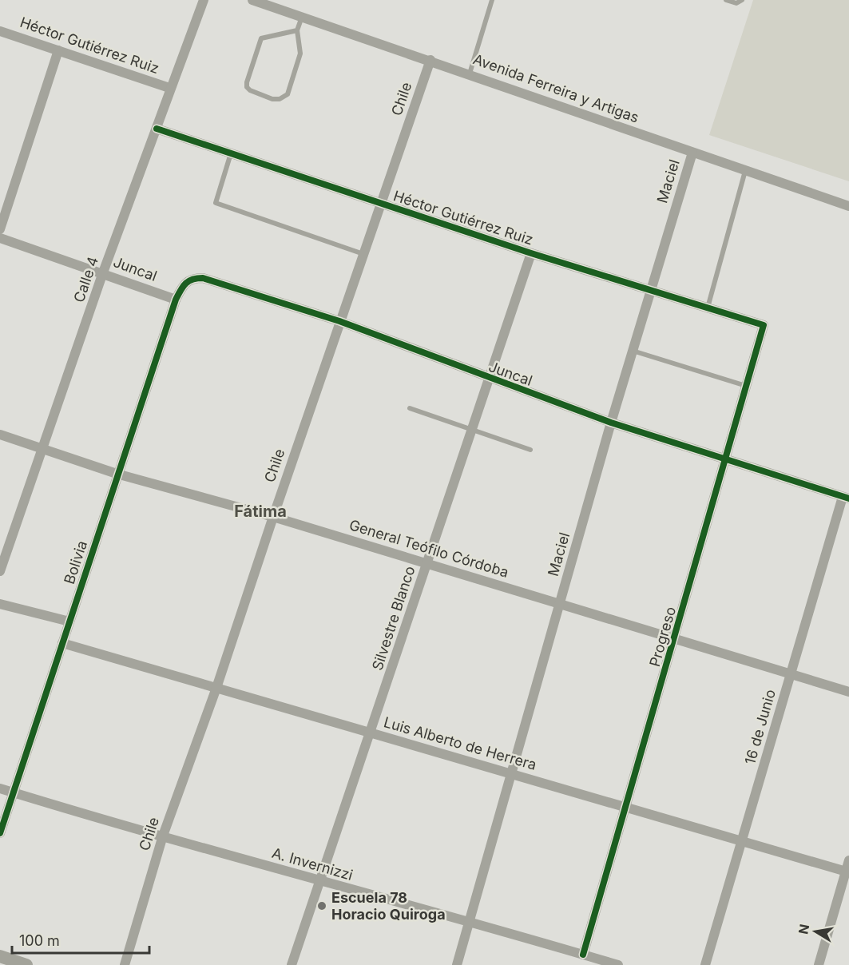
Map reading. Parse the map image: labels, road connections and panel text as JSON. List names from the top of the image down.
{
  "streets": {
    "street": [
      "Héctor Gutiérrez Ruiz",
      "Avenida Ferreira y Artigas",
      "Chile",
      "Maciel",
      "Juncal",
      "Calle 4",
      "General Teófilo Córdoba",
      "Bolivia",
      "Silvestre Blanco",
      "Progreso",
      "16 de Junio",
      "Luis Alberto de Herrera",
      "A. Invernizzi"
    ]
  },
  "crossings": [
    ["Héctor Gutiérrez Ruiz", "Chile"],
    ["Héctor Gutiérrez Ruiz", "Maciel"],
    ["Héctor Gutiérrez Ruiz", "Calle 4"],
    ["Héctor Gutiérrez Ruiz", "Silvestre Blanco"],
    ["Héctor Gutiérrez Ruiz", "Progreso"],
    ["Avenida Ferreira y Artigas", "Chile"],
    ["Avenida Ferreira y Artigas", "Maciel"],
    ["Chile", "Juncal"],
    ["Chile", "General Teófilo Córdoba"],
    ["Chile", "Luis Alberto de Herrera"],
    ["Chile", "A. Invernizzi"],
    ["Maciel", "Juncal"],
    ["Maciel", "General Teófilo Córdoba"],
    ["Maciel", "Luis Alberto de Herrera"],
    ["Maciel", "A. Invernizzi"],
    ["Juncal", "Calle 4"],
    ["Juncal", "Bolivia"],
    ["Juncal", "Silvestre Blanco"],
    ["Juncal", "Progreso"],
    ["Juncal", "16 de Junio"],
    ["Calle 4", "General Teófilo Córdoba"],
    ["General Teófilo Córdoba", "Bolivia"],
    ["General Teófilo Córdoba", "Silvestre Blanco"],
    ["General Teófilo Córdoba", "Progreso"],
    ["General Teófilo Córdoba", "16 de Junio"],
    ["Bolivia", "Luis Alberto de Herrera"],
    ["Bolivia", "A. Invernizzi"],
    ["Silvestre Blanco", "Luis Alberto de Herrera"],
    ["Silvestre Blanco", "A. Invernizzi"],
    ["Progreso", "Luis Alberto de Herrera"],
    ["Progreso", "A. Invernizzi"],
    ["16 de Junio", "Luis Alberto de Herrera"]
  ],
  "districts": ["Fátima"],
  "places": ["Escuela 78 Horacio Quiroga"],
  "scale_bar": "100 m",
  "north": "left"
}
